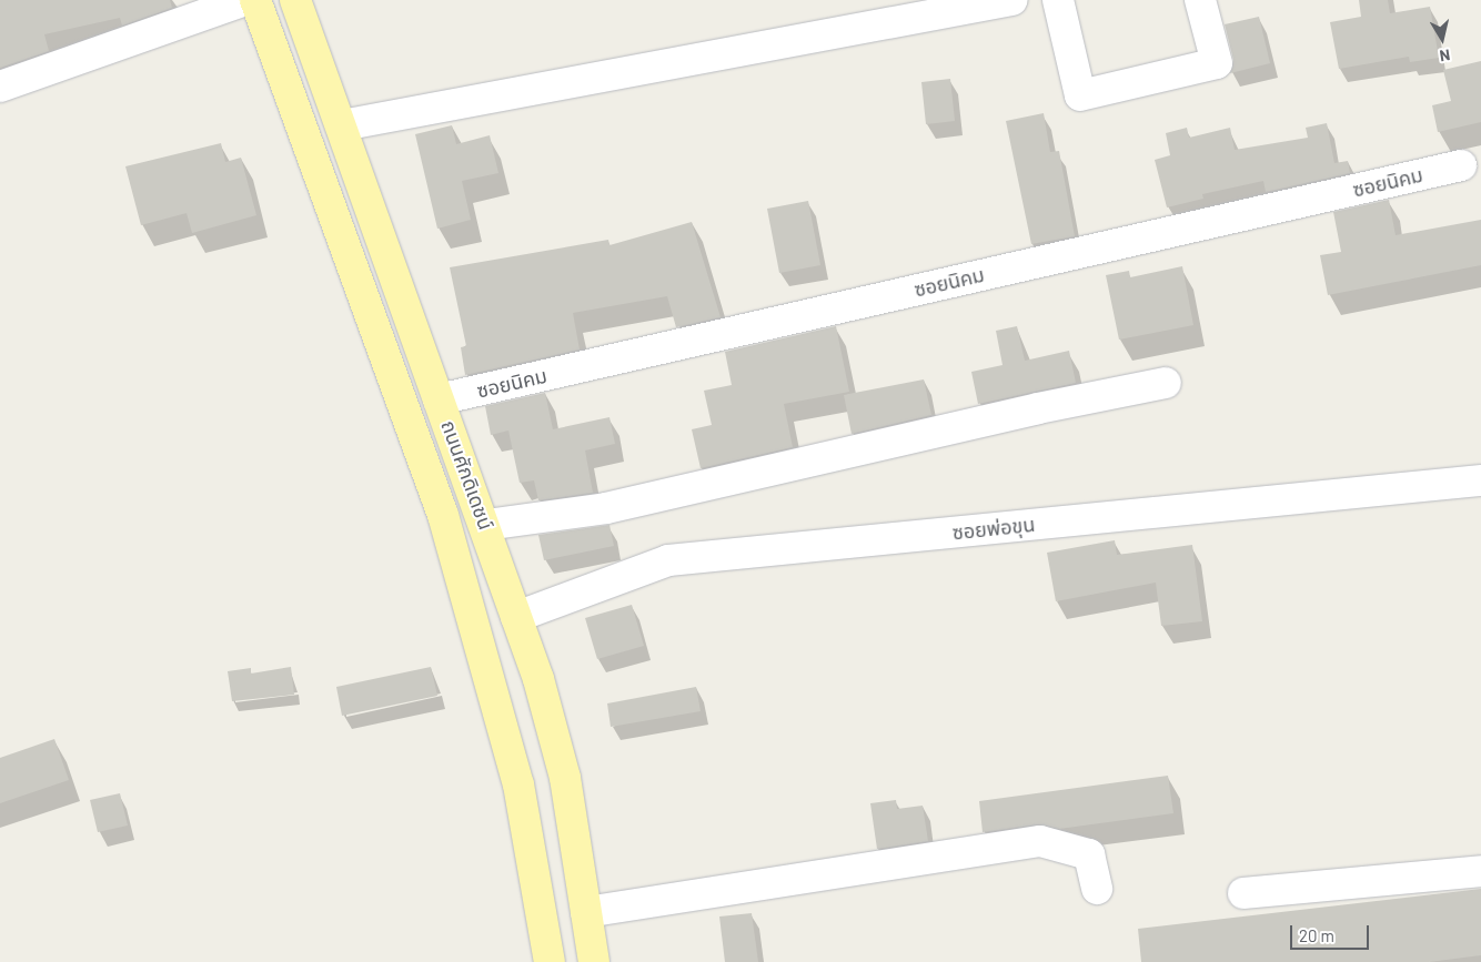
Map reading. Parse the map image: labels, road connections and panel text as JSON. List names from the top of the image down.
{
  "streets": {
    "main road": ["ถนนศักดิเดชน์"],
    "street": ["ซอยนิคม", "ซอยพ่อขุน"]
  },
  "crossings": [
    ["ซอยนิคม", "ถนนศักดิเดชน์"],
    ["ถนนศักดิเดชน์", "ซอยพ่อขุน"]
  ],
  "scale_bar": "20 m",
  "north": "bottom"
}
